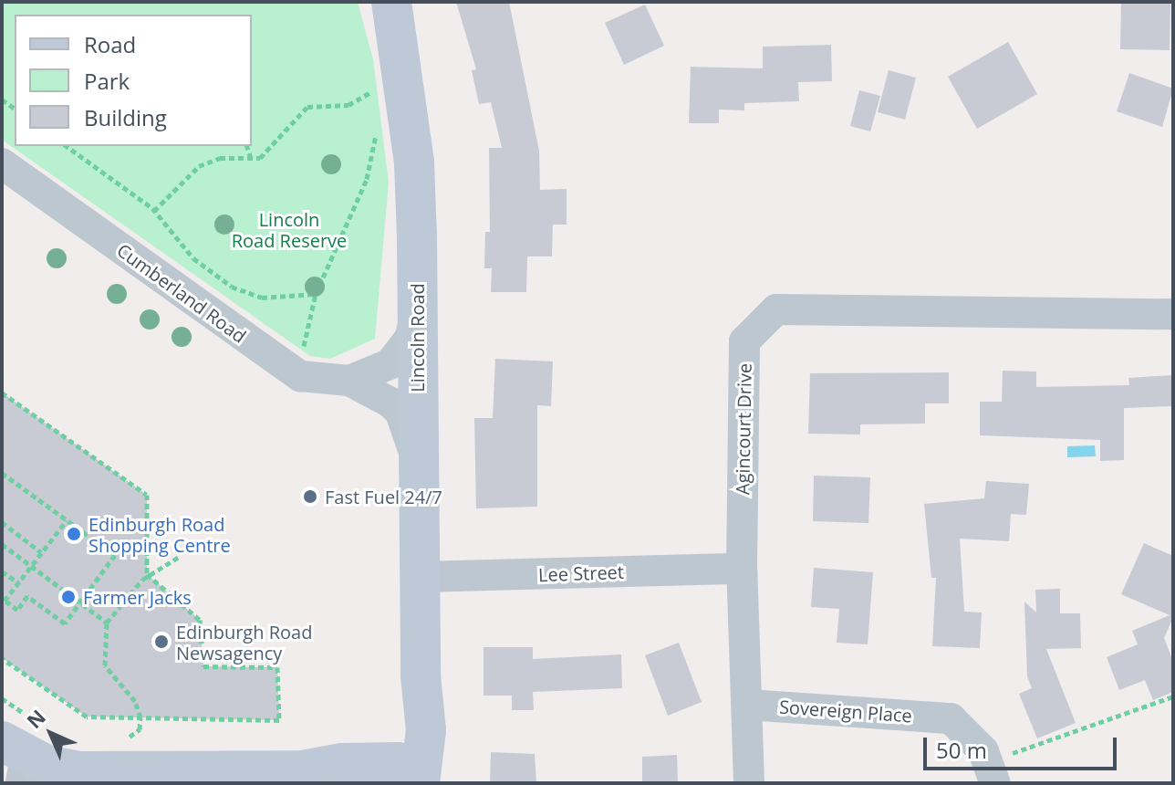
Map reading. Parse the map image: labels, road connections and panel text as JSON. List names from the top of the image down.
{
  "streets": {
    "street": [
      "Cumberland Road",
      "Lincoln Road",
      "Agincourt Drive",
      "Lee Street",
      "Sovereign Place"
    ]
  },
  "crossings": [
    ["Lincoln Road", "Lee Street"],
    ["Agincourt Drive", "Lee Street"],
    ["Agincourt Drive", "Sovereign Place"]
  ],
  "parks": ["Lincoln Road Reserve"],
  "places": [
    "Fast Fuel 24/7",
    "Edinburgh Road Shopping Centre",
    "Farmer Jacks",
    "Edinburgh Road Newsagency"
  ],
  "legend": ["Road", "Park", "Building"],
  "scale_bar": "50 m",
  "north": "top left"
}
